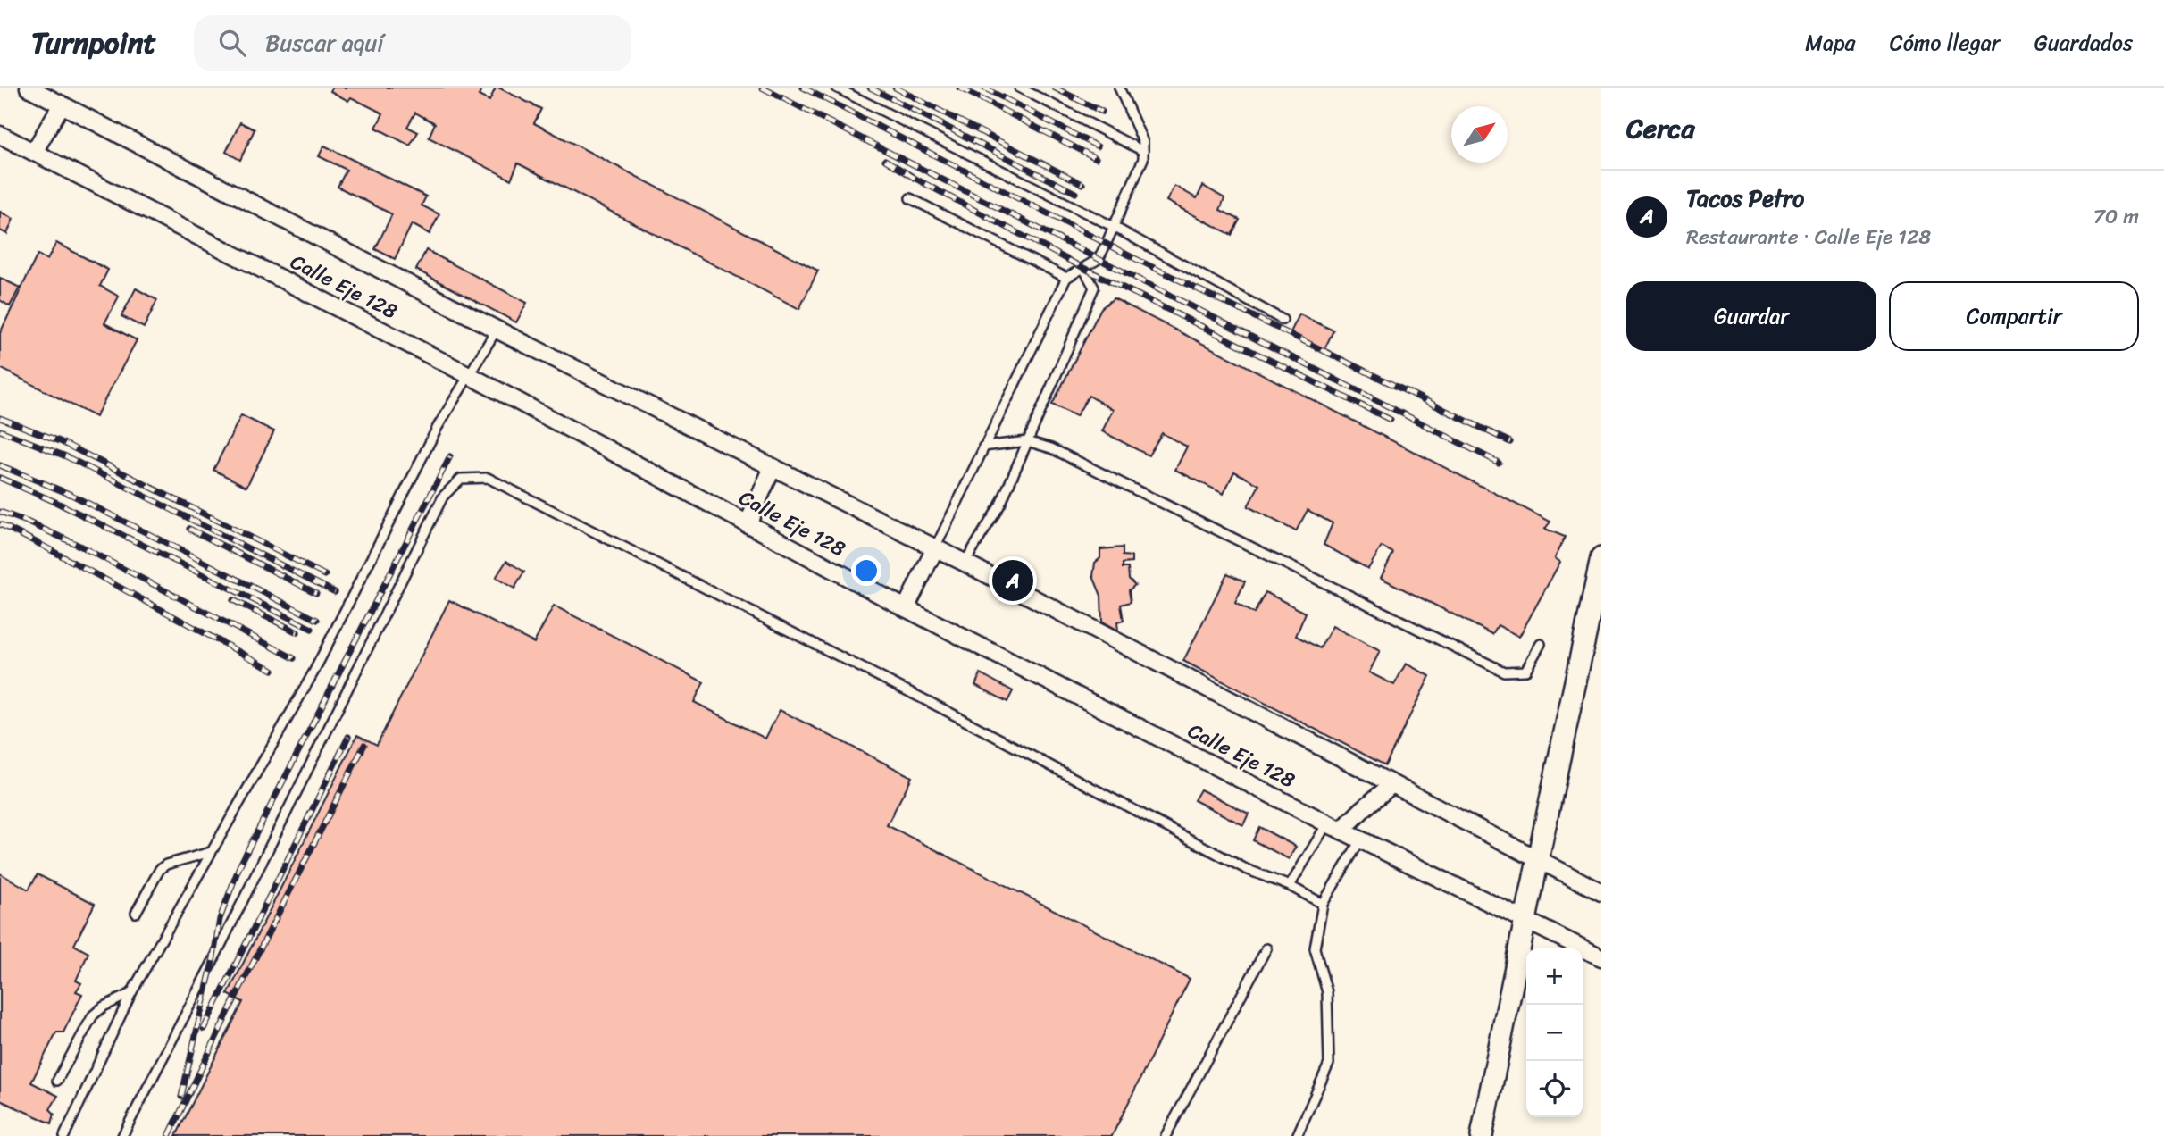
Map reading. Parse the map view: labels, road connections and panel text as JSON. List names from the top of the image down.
{
  "streets": {
    "street": ["Calle Eje 128"]
  },
  "north": "top right",
  "page": {
    "header": "Turnpoint",
    "search": "Buscar aquí",
    "nav": ["Mapa", "Cómo llegar", "Guardados"],
    "heading": "Cerca",
    "list": [
      {
        "mark": "A",
        "name": "Tacos Petro",
        "note": "Restaurante · Calle Eje 128",
        "value": "70 m"
      }
    ],
    "buttons": ["Guardar", "Compartir"],
    "pins": "A",
    "map_buttons": ["+", "−"]
  }
}
